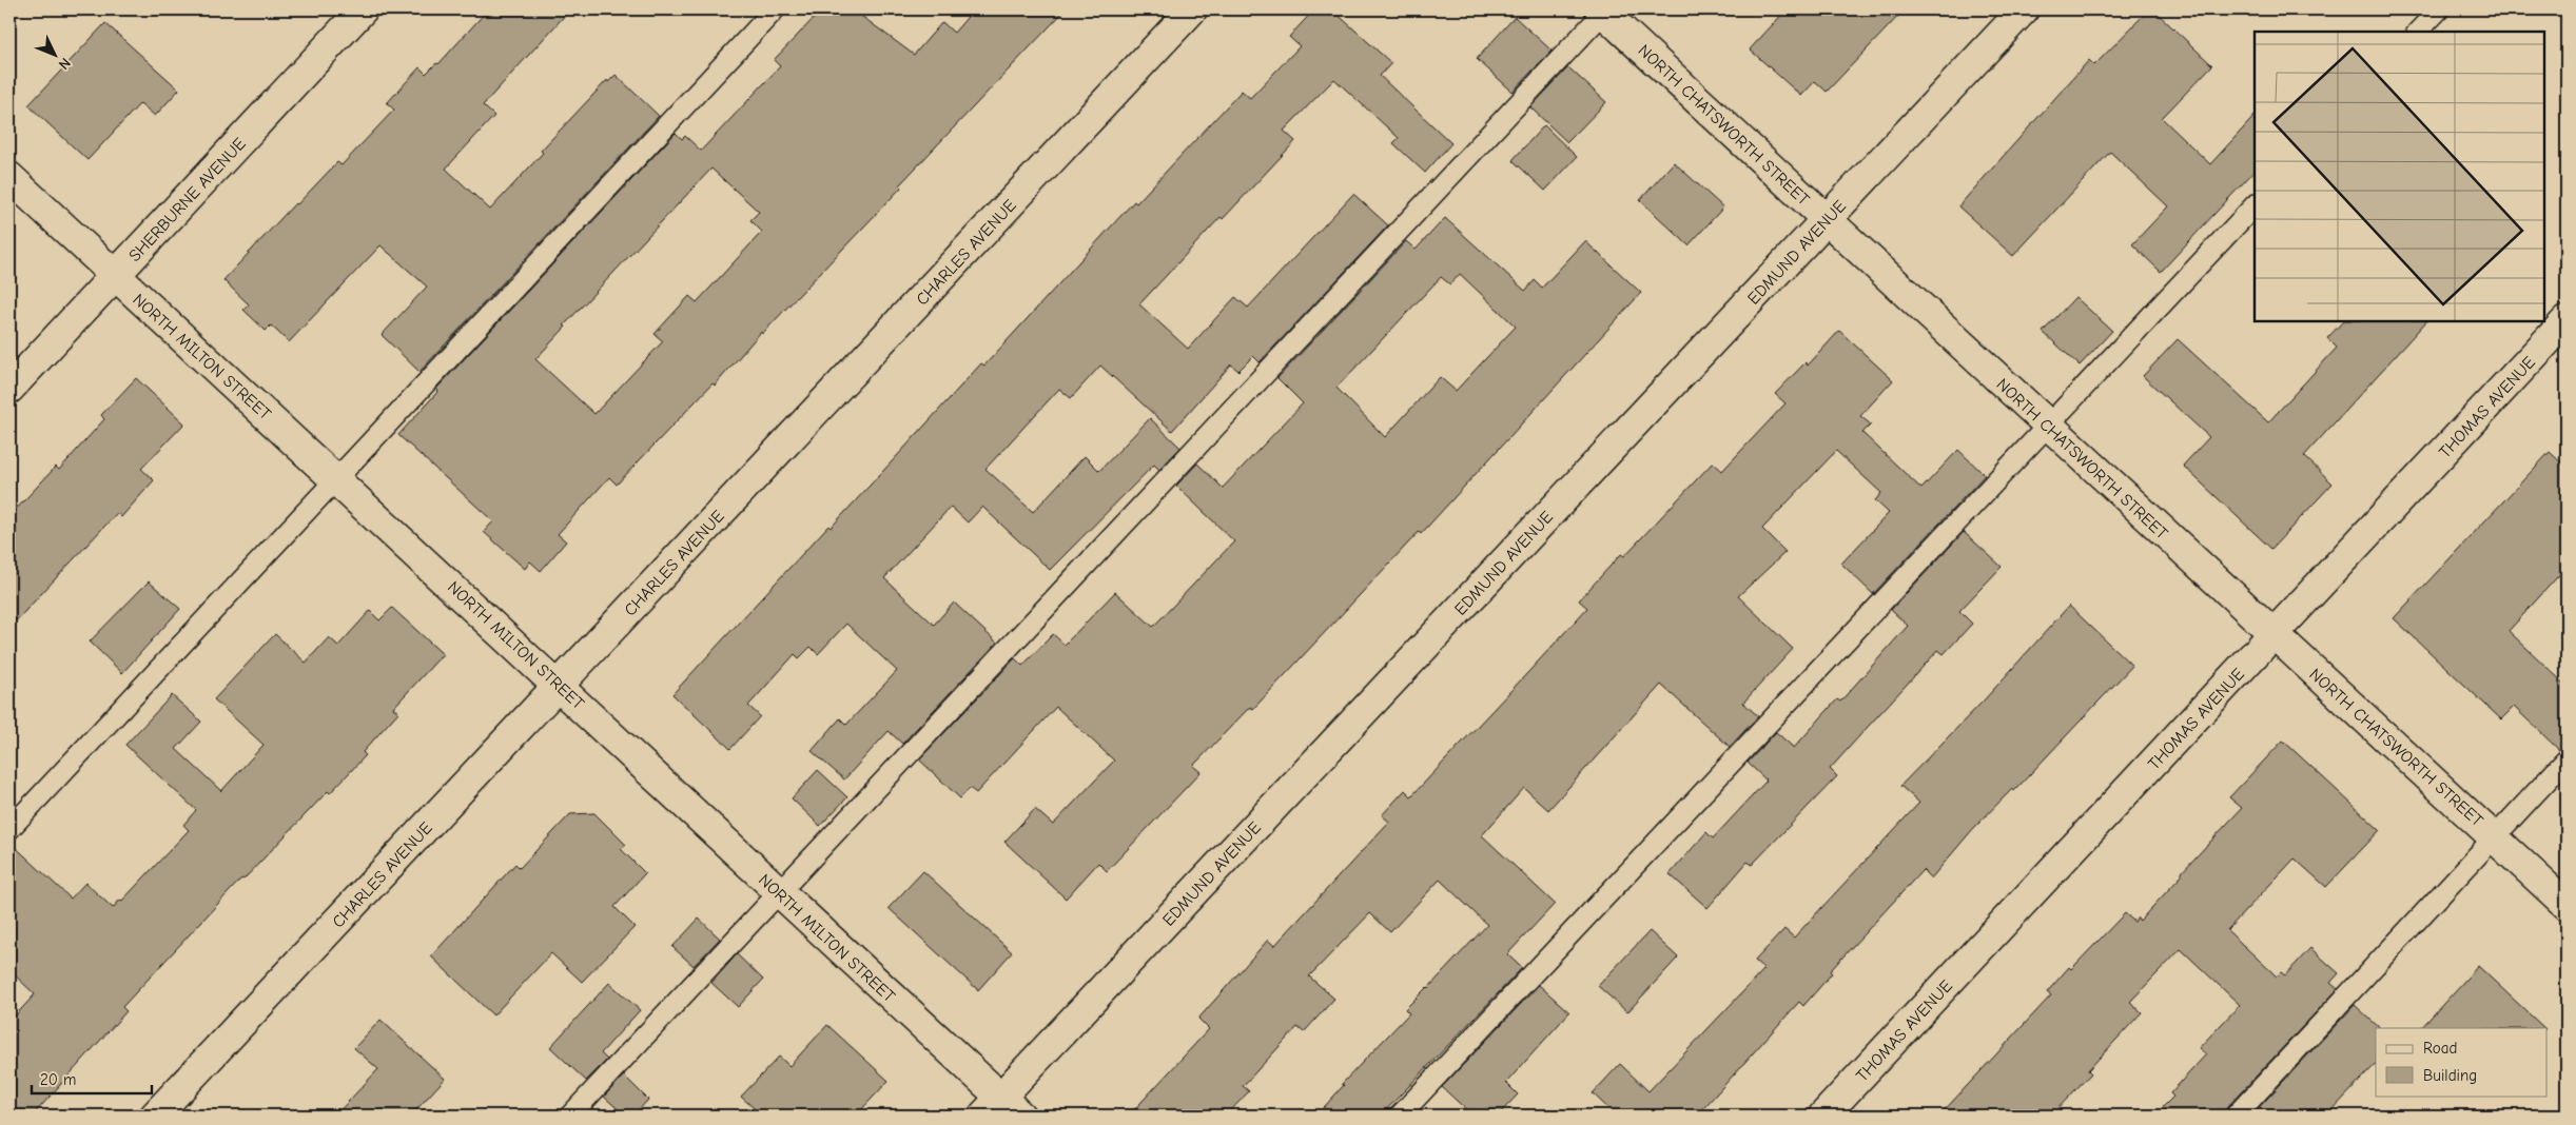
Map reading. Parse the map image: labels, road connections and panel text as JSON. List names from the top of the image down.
{
  "streets": {
    "street": [
      "NORTH CHATSWORTH STREET",
      "SHERBURNE AVENUE",
      "CHARLES AVENUE",
      "EDMUND AVENUE",
      "NORTH MILTON STREET",
      "THOMAS AVENUE"
    ]
  },
  "crossings": [
    ["NORTH CHATSWORTH STREET", "EDMUND AVENUE"],
    ["NORTH CHATSWORTH STREET", "THOMAS AVENUE"],
    ["SHERBURNE AVENUE", "NORTH MILTON STREET"],
    ["CHARLES AVENUE", "NORTH MILTON STREET"],
    ["EDMUND AVENUE", "NORTH MILTON STREET"]
  ],
  "legend": ["Road", "Building"],
  "scale_bar": "20 m",
  "north": "bottom right"
}
